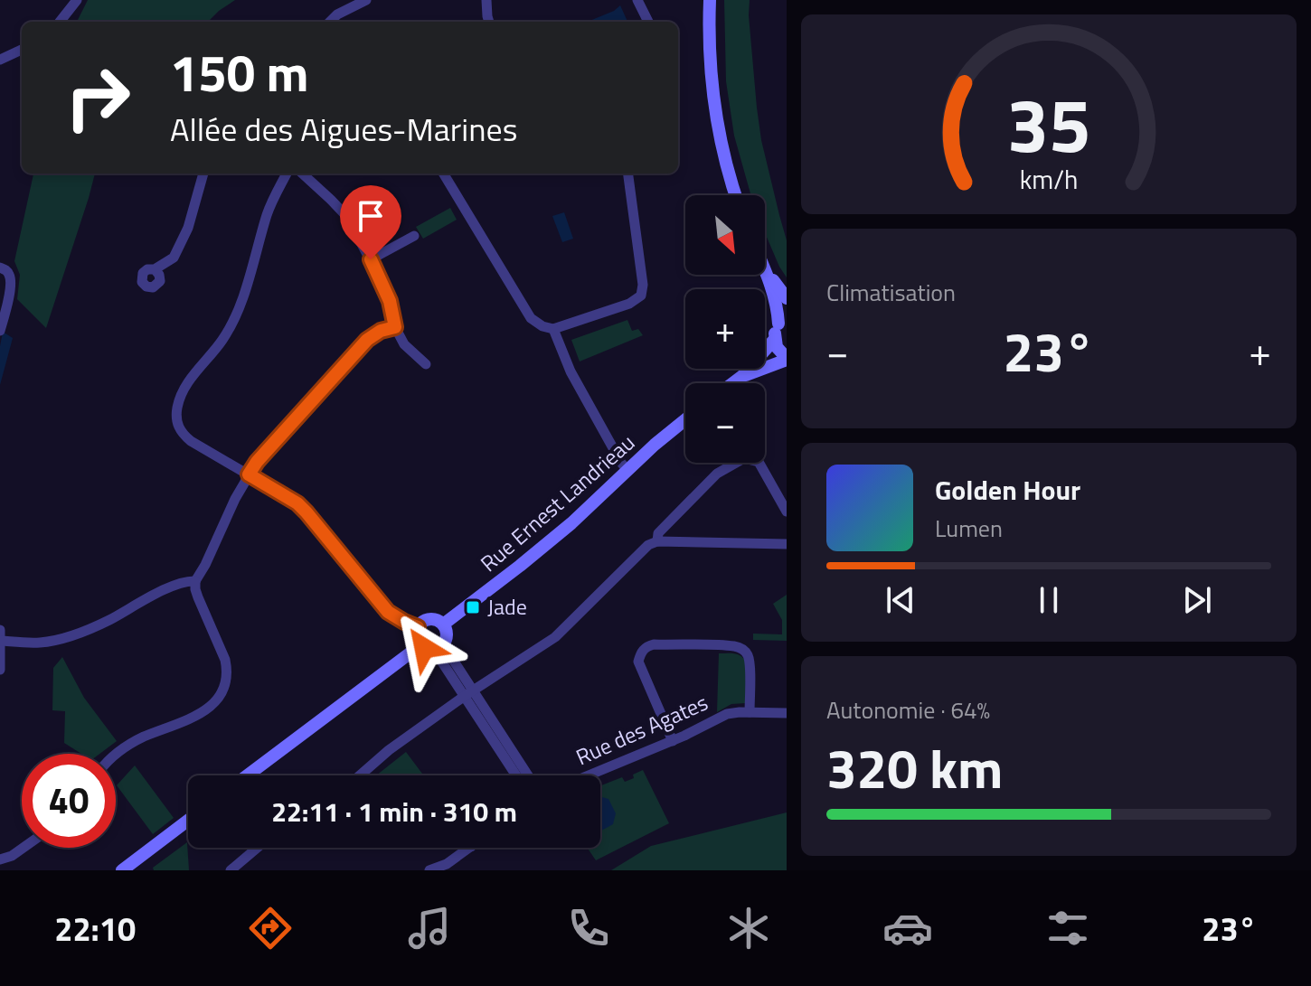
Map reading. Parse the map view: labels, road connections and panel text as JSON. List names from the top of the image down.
{
  "streets": {
    "street": ["Rue Ernest Landrieau", "Rue des Agates"]
  },
  "places": {
    "transit": ["Jade"]
  },
  "north": "bottom right",
  "page": {
    "turn": ["150 m", "Allée des Aigues-Marines"],
    "map_buttons": ["+", "−"],
    "tile": [
      "Climatisation",
      ["Autonomie · 64%", "320 km"]
    ],
    "heat": ["−", "23°", "+"],
    "song": ["Golden Hour", "Lumen"],
    "limit": "40",
    "trip": "22:11 · 1 min · 310 m",
    "tabs": ["22:10", "23°"],
    "gauge": ["35", "km/h"]
  }
}
